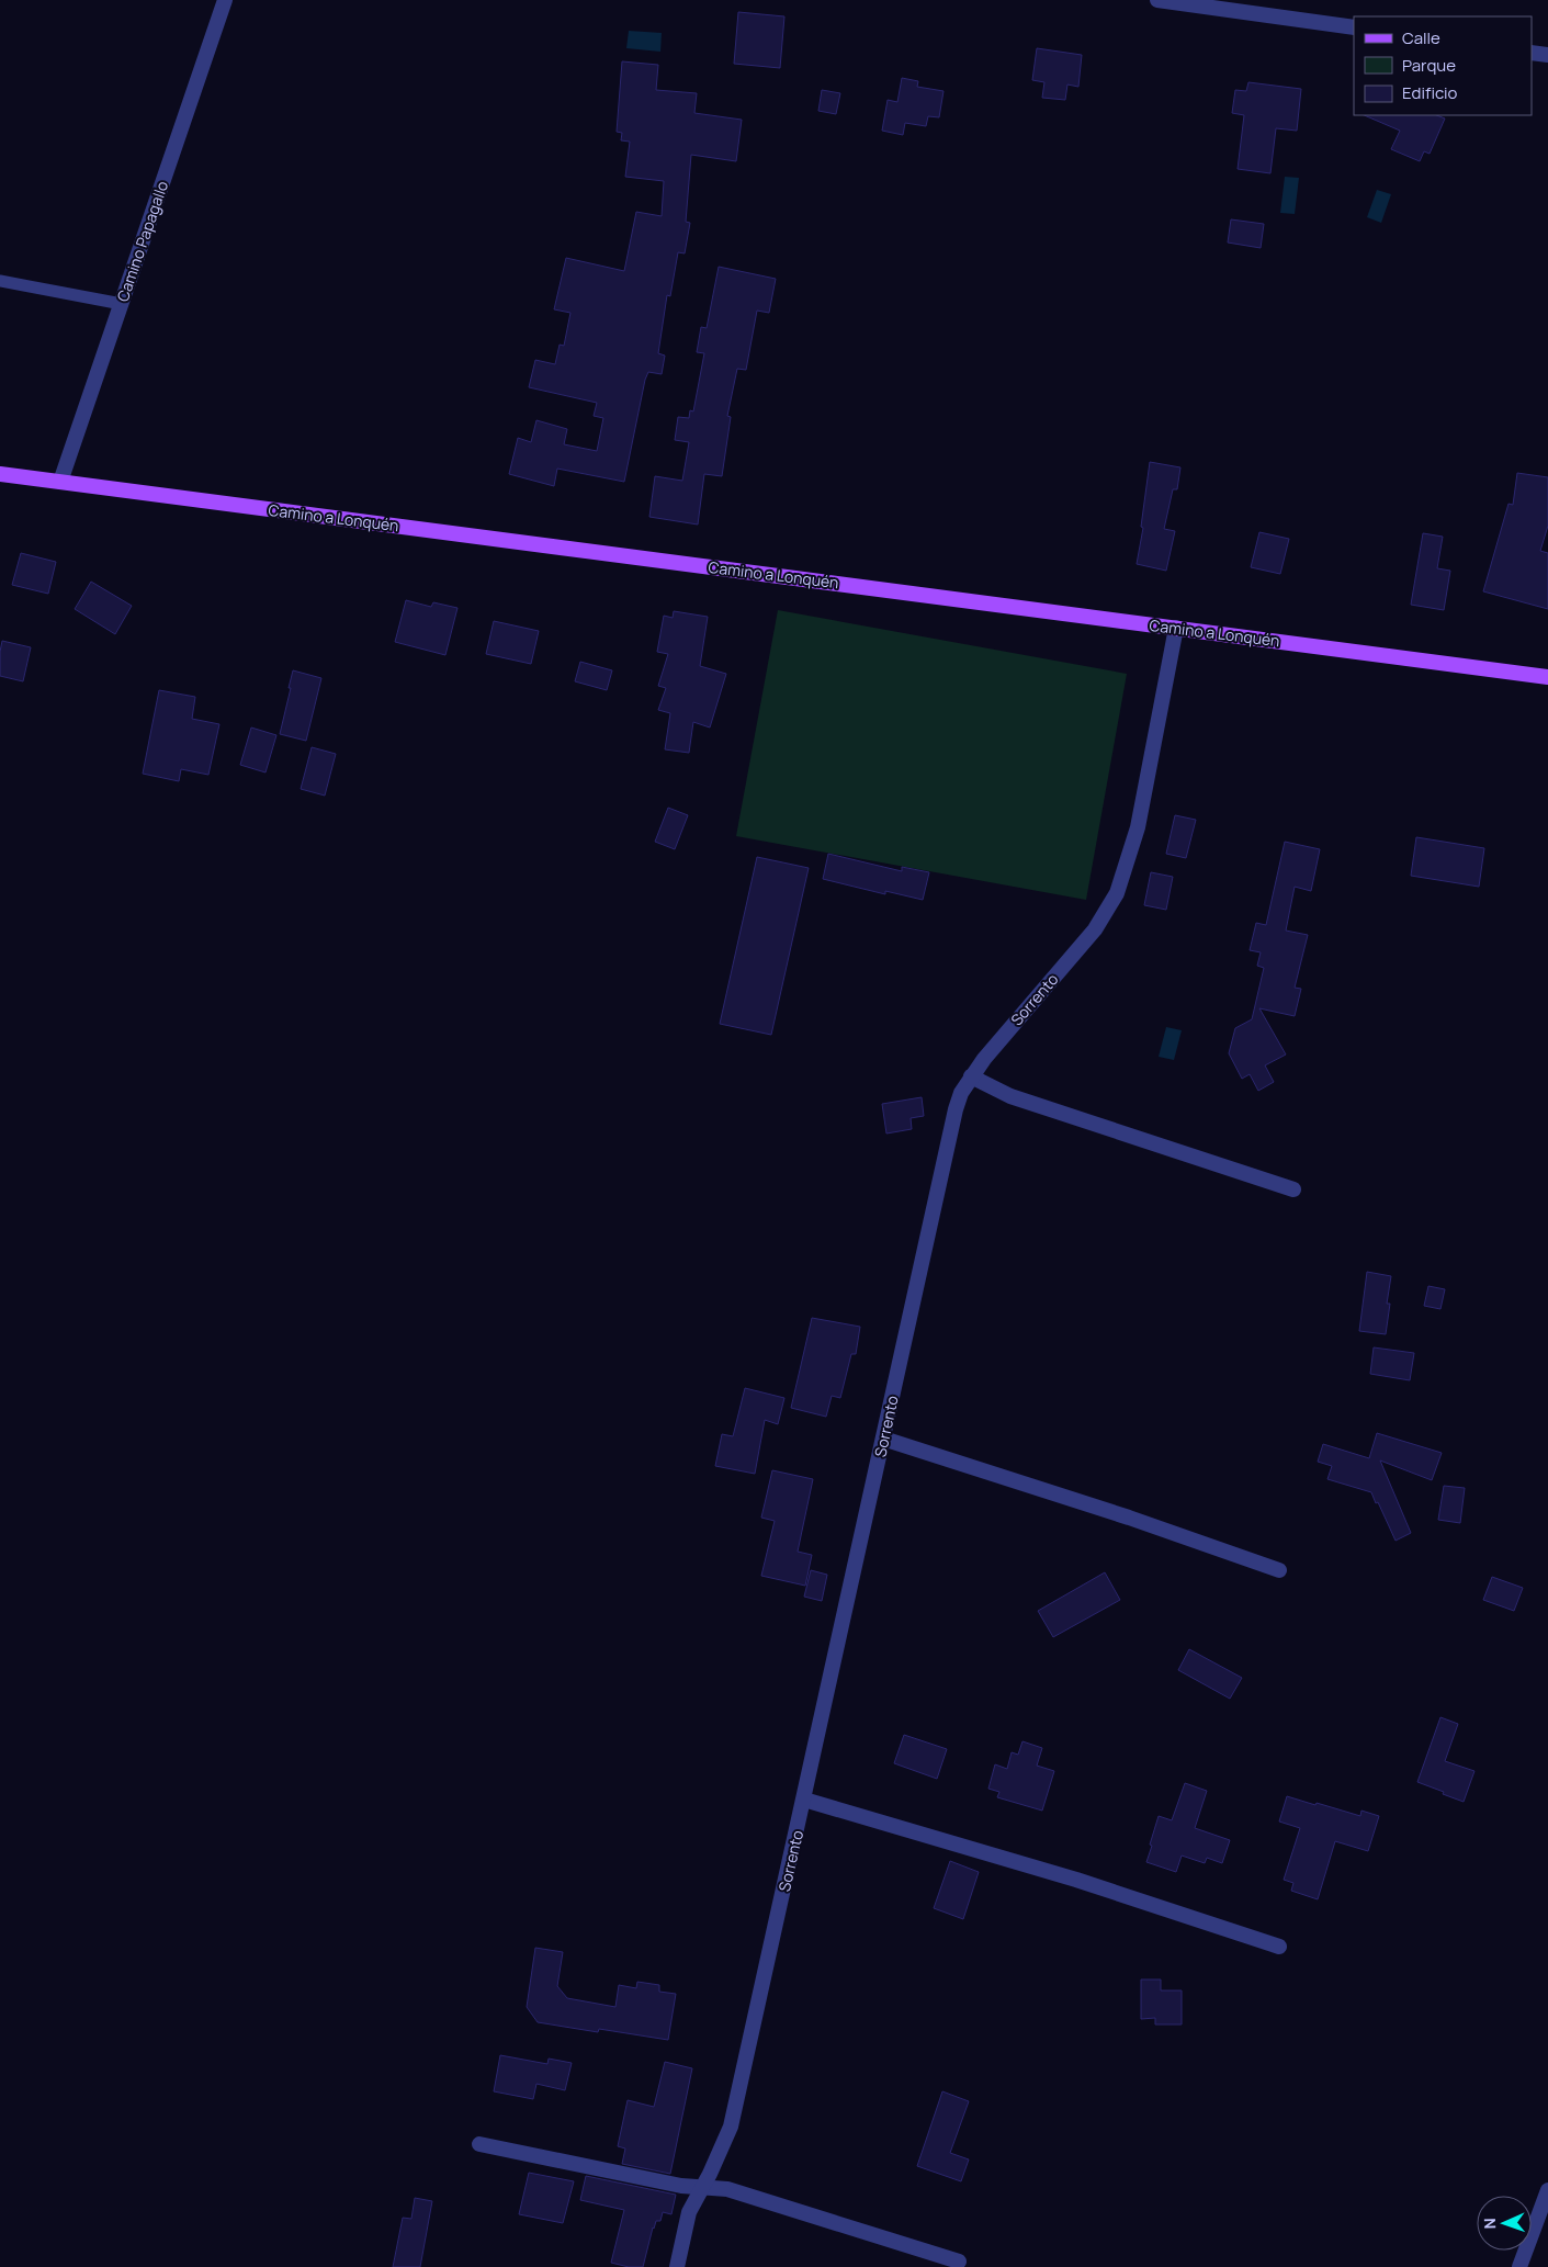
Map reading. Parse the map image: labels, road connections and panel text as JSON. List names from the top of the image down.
{
  "streets": {
    "main road": ["Camino a Lonquén"],
    "street": ["Camino Papagallo", "Sorrento"]
  },
  "crossings": [
    ["Camino Papagallo", "Camino a Lonquén"],
    ["Camino a Lonquén", "Sorrento"]
  ],
  "legend": ["Calle", "Parque", "Edificio"],
  "north": "left"
}
